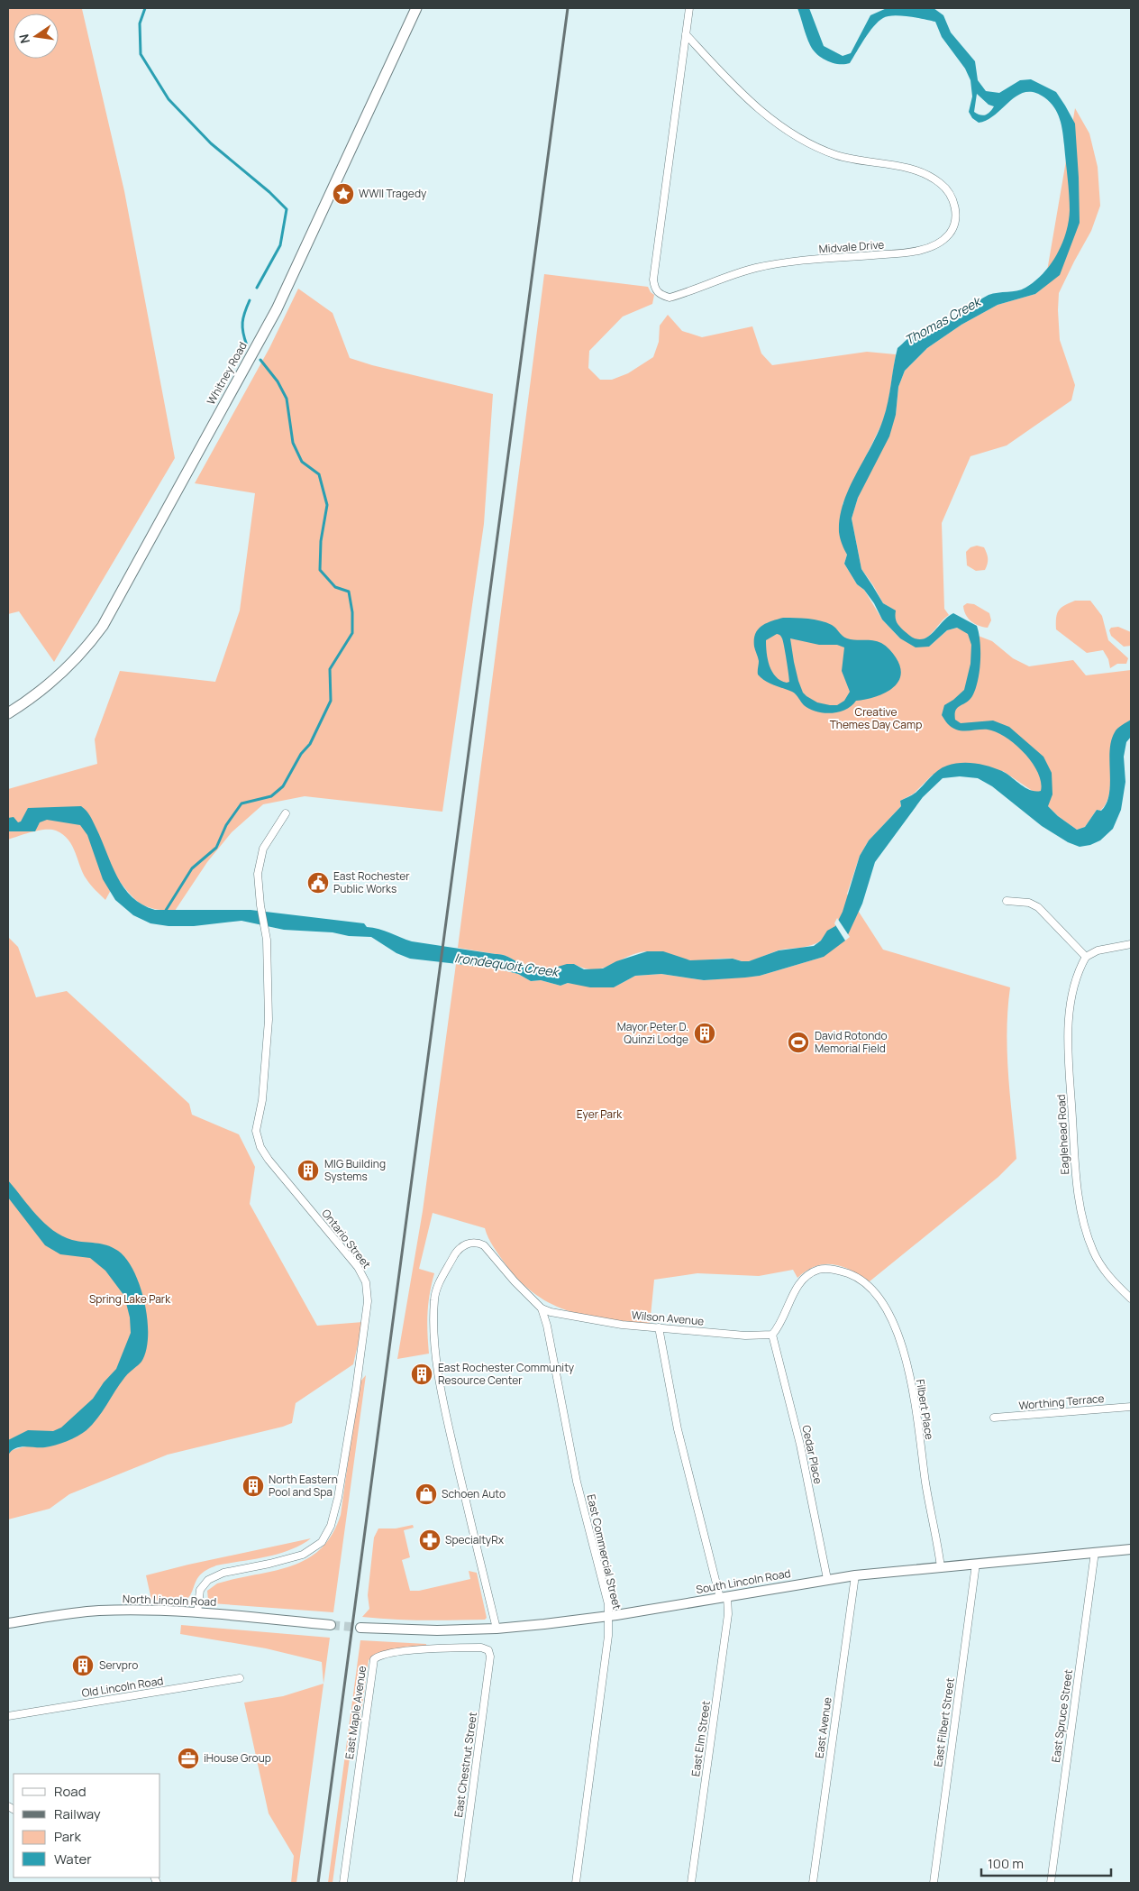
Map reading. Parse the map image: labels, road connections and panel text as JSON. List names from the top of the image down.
{
  "streets": {
    "main road": ["Whitney Road"],
    "street": [
      "Midvale Drive",
      "Eaglehead Road",
      "Ontario Street",
      "Wilson Avenue",
      "Worthing Terrace",
      "Filbert Place",
      "Cedar Place",
      "East Commercial Street",
      "South Lincoln Road",
      "North Lincoln Road",
      "Old Lincoln Road",
      "East Maple Avenue",
      "East Spruce Street",
      "East Filbert Street",
      "East Avenue",
      "East Elm Street",
      "East Chestnut Street"
    ]
  },
  "crossings": [
    ["Ontario Street", "North Lincoln Road"],
    ["Wilson Avenue", "Filbert Place"],
    ["Wilson Avenue", "Cedar Place"],
    ["Wilson Avenue", "East Commercial Street"],
    ["Wilson Avenue", "South Lincoln Road"],
    ["Wilson Avenue", "East Elm Street"],
    ["Filbert Place", "Cedar Place"],
    ["Filbert Place", "South Lincoln Road"],
    ["Cedar Place", "South Lincoln Road"],
    ["East Commercial Street", "South Lincoln Road"],
    ["South Lincoln Road", "East Spruce Street"],
    ["South Lincoln Road", "East Filbert Street"],
    ["South Lincoln Road", "East Avenue"],
    ["South Lincoln Road", "East Elm Street"],
    ["East Maple Avenue", "East Chestnut Street"]
  ],
  "water": ["Thomas Creek", "Irondequoit Creek"],
  "parks": ["Creative Themes Day Camp", "Eyer Park", "Spring Lake Park"],
  "places": {
    "place": ["WWII Tragedy"],
    "public building": ["East Rochester Public Works"],
    "building": [
      "Mayor Peter D. Quinzi Lodge",
      "MIG Building Systems",
      "East Rochester Community Resource Center",
      "North Eastern Pool and Spa",
      "Servpro"
    ],
    "sports": ["David Rotondo Memorial Field"],
    "shop": ["Schoen Auto"],
    "pharmacy": ["SpecialtyRx"],
    "office": ["iHouse Group"]
  },
  "legend": [
    "Road",
    "Railway",
    "Park",
    "Water"
  ],
  "scale_bar": "100 m",
  "north": "left"
}
